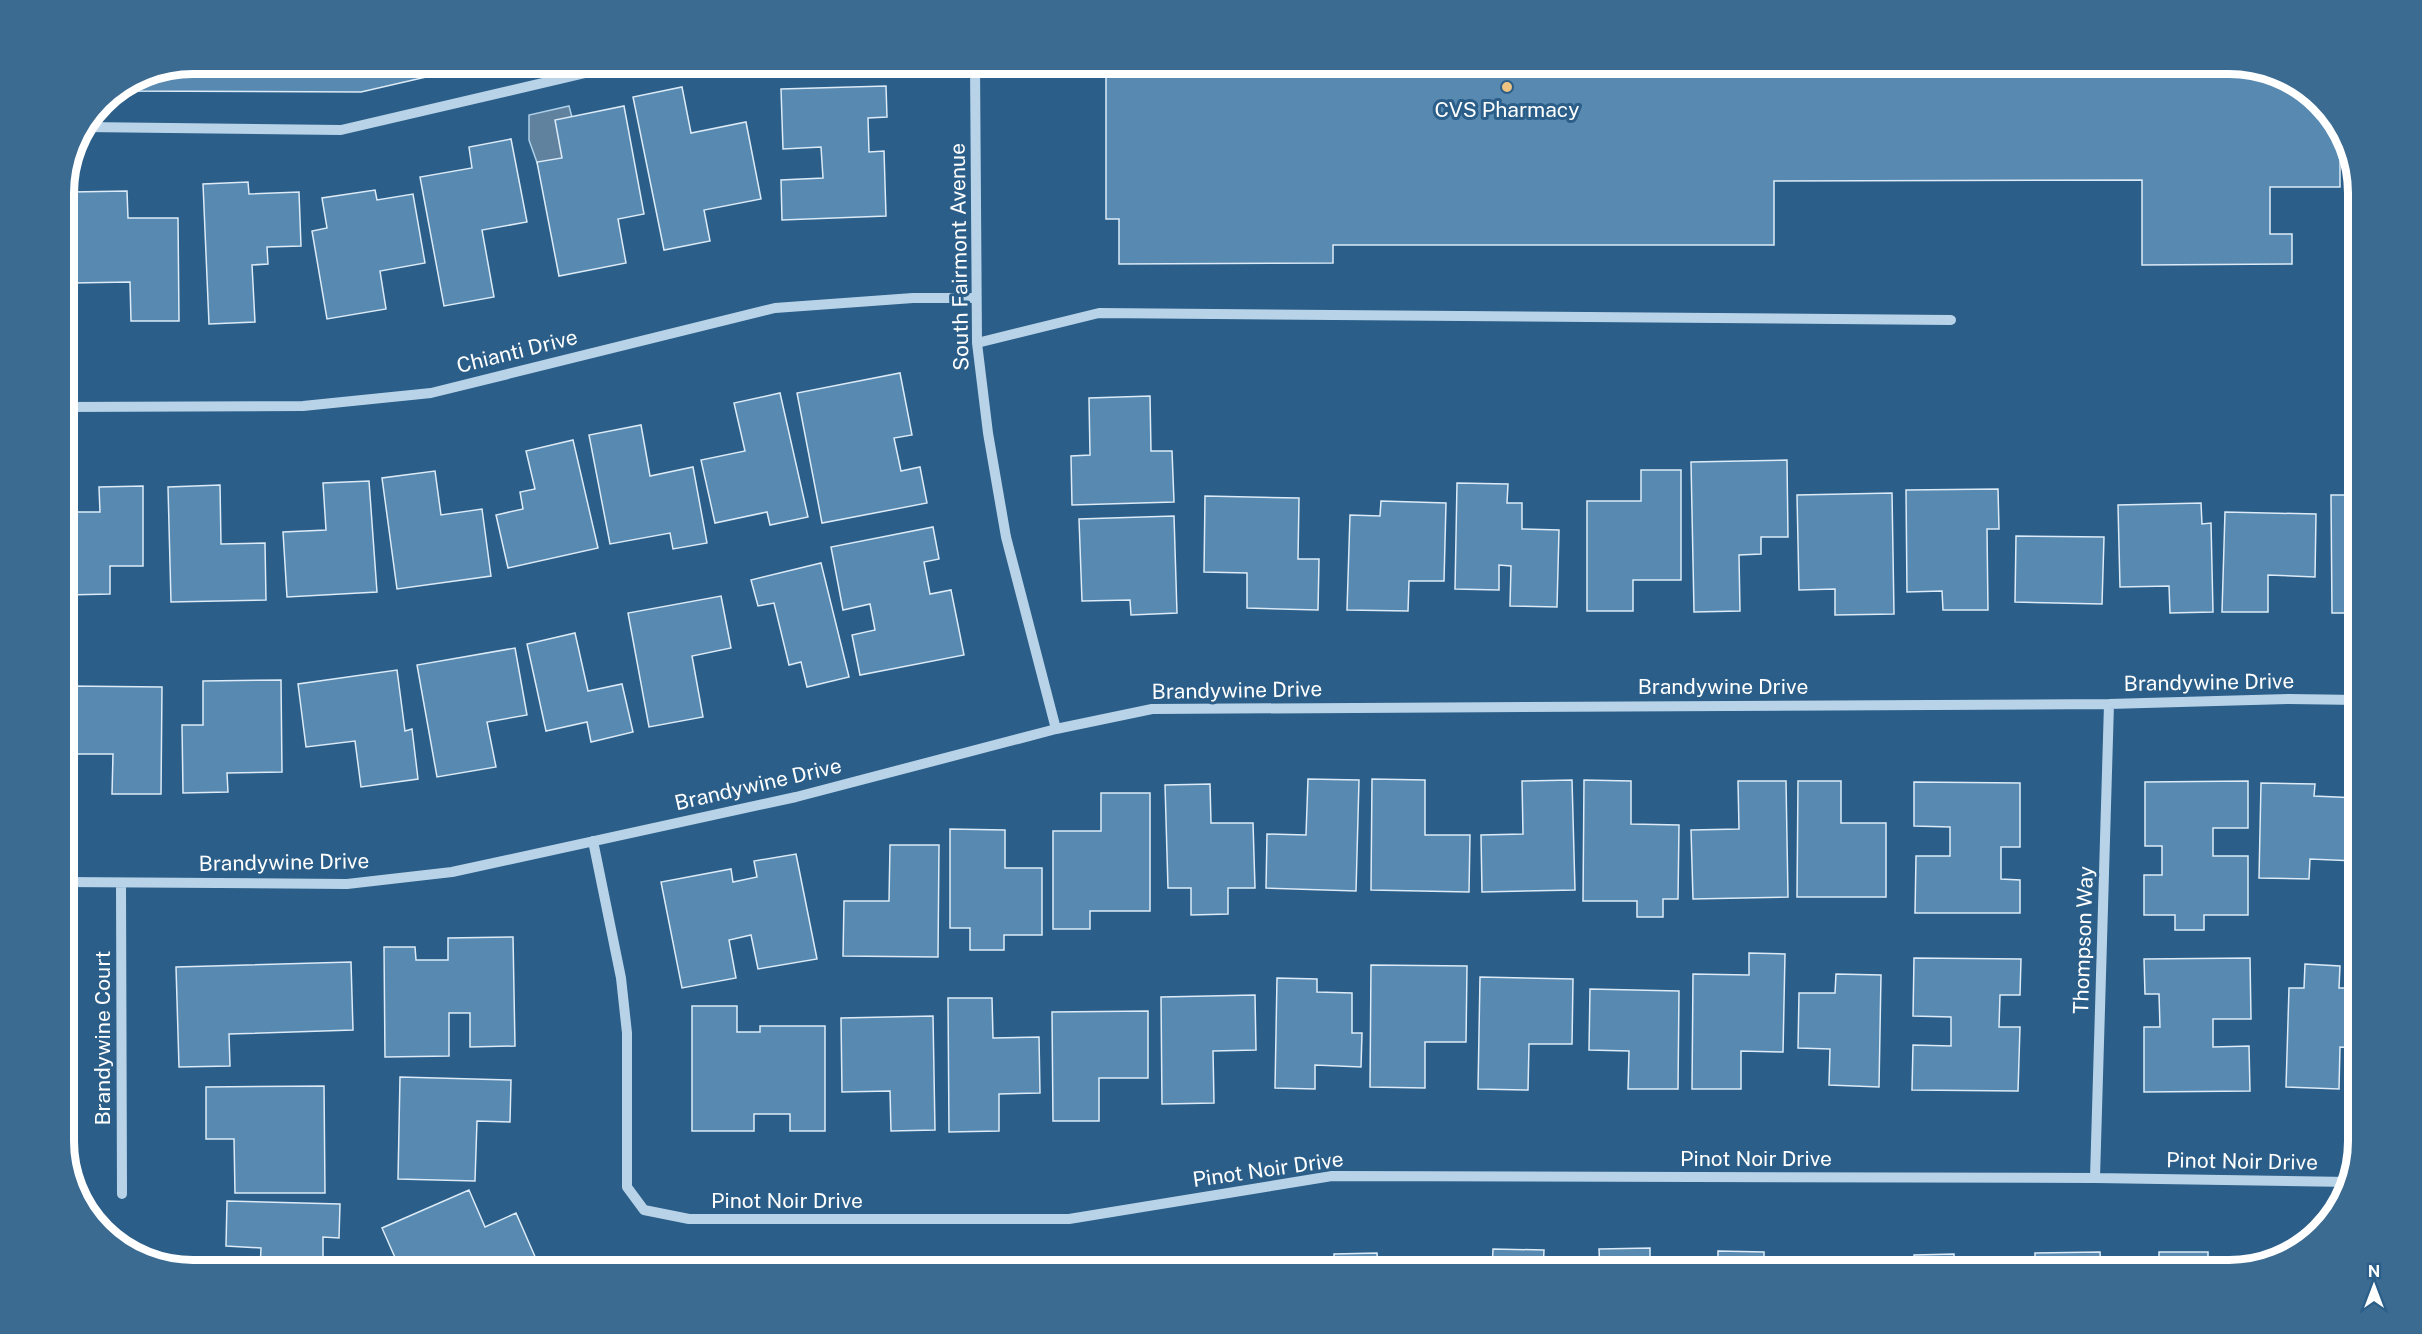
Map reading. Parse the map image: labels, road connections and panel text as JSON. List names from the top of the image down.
{
  "streets": {
    "street": [
      "South Fairmont Avenue",
      "Chianti Drive",
      "Brandywine Drive",
      "Thompson Way",
      "Brandywine Court",
      "Pinot Noir Drive"
    ]
  },
  "crossings": [
    ["South Fairmont Avenue", "Chianti Drive"],
    ["South Fairmont Avenue", "Brandywine Drive"],
    ["Brandywine Drive", "Thompson Way"],
    ["Brandywine Drive", "Brandywine Court"],
    ["Brandywine Drive", "Pinot Noir Drive"],
    ["Thompson Way", "Pinot Noir Drive"]
  ],
  "places": ["CVS Pharmacy"],
  "north": "top"
}
